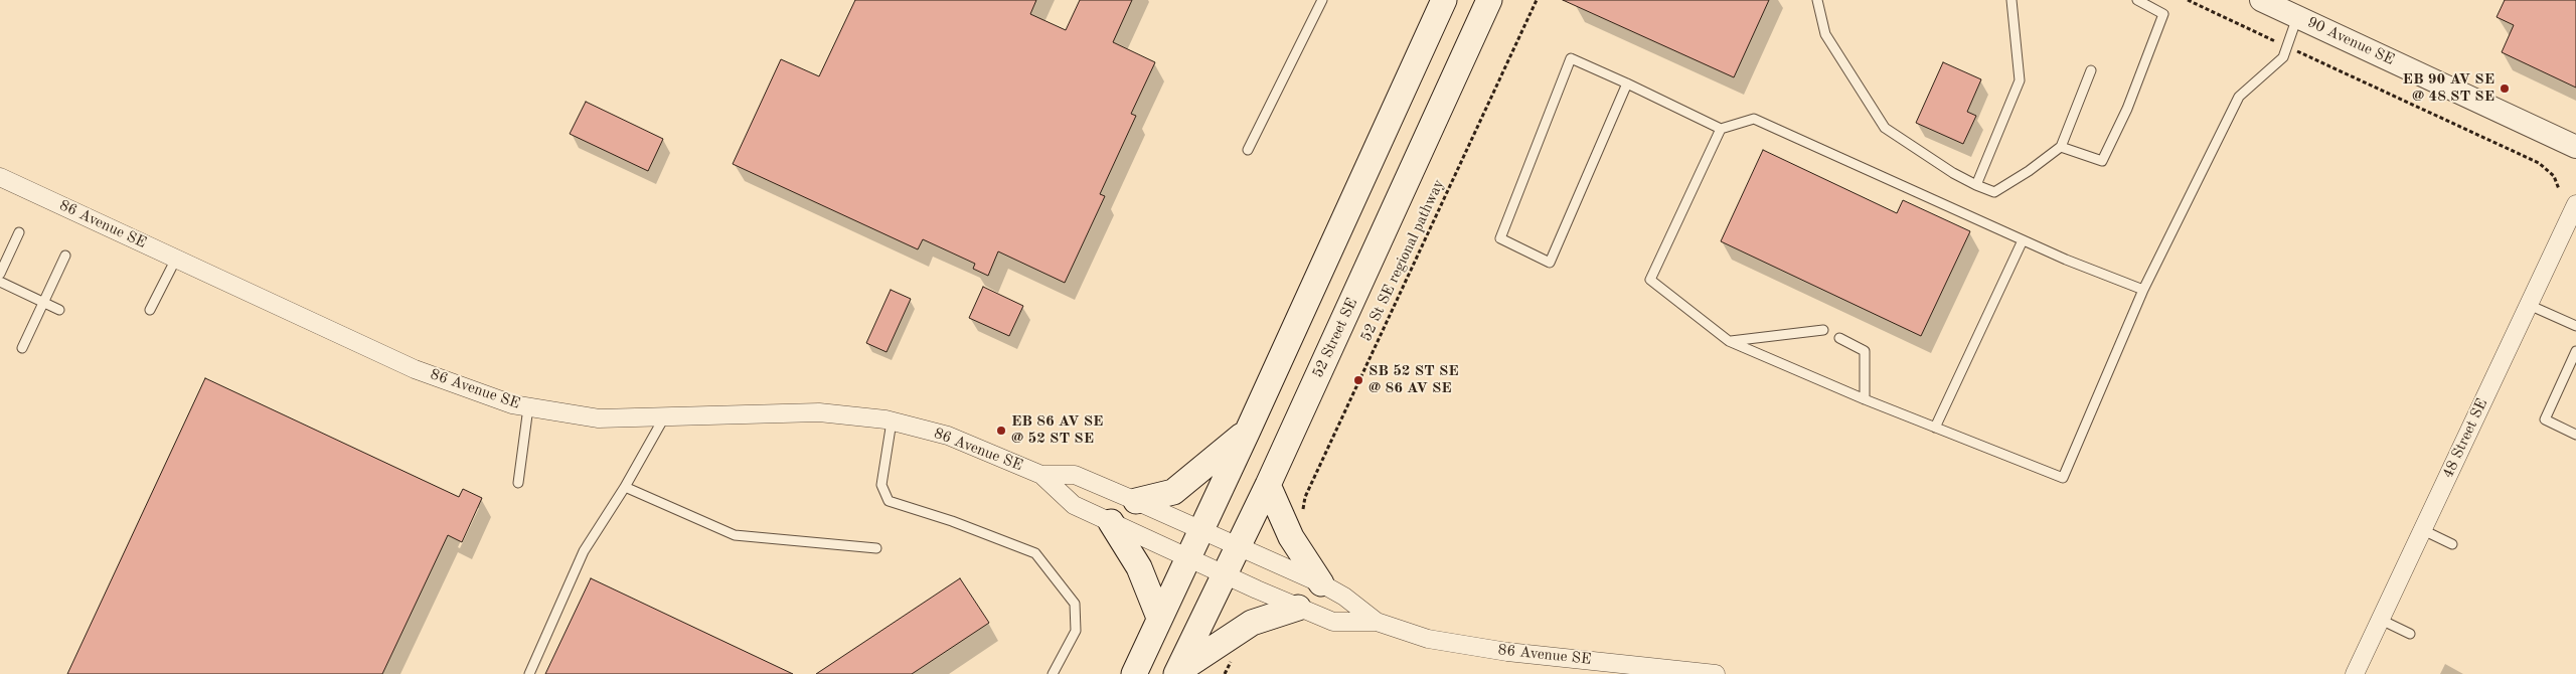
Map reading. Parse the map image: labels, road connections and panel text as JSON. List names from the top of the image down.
{
  "streets": {
    "main road": ["52 Street SE"],
    "street": ["90 Avenue SE", "86 Avenue SE", "48 Street SE"],
    "path": ["52 St SE regional pathway"]
  },
  "crossings": [
    ["86 Avenue SE", "52 Street SE"]
  ],
  "places": ["EB 90 AV SE @ 48 ST SE", "SB 52 ST SE @ 86 AV SE", "EB 86 AV SE @ 52 ST SE"]
}
